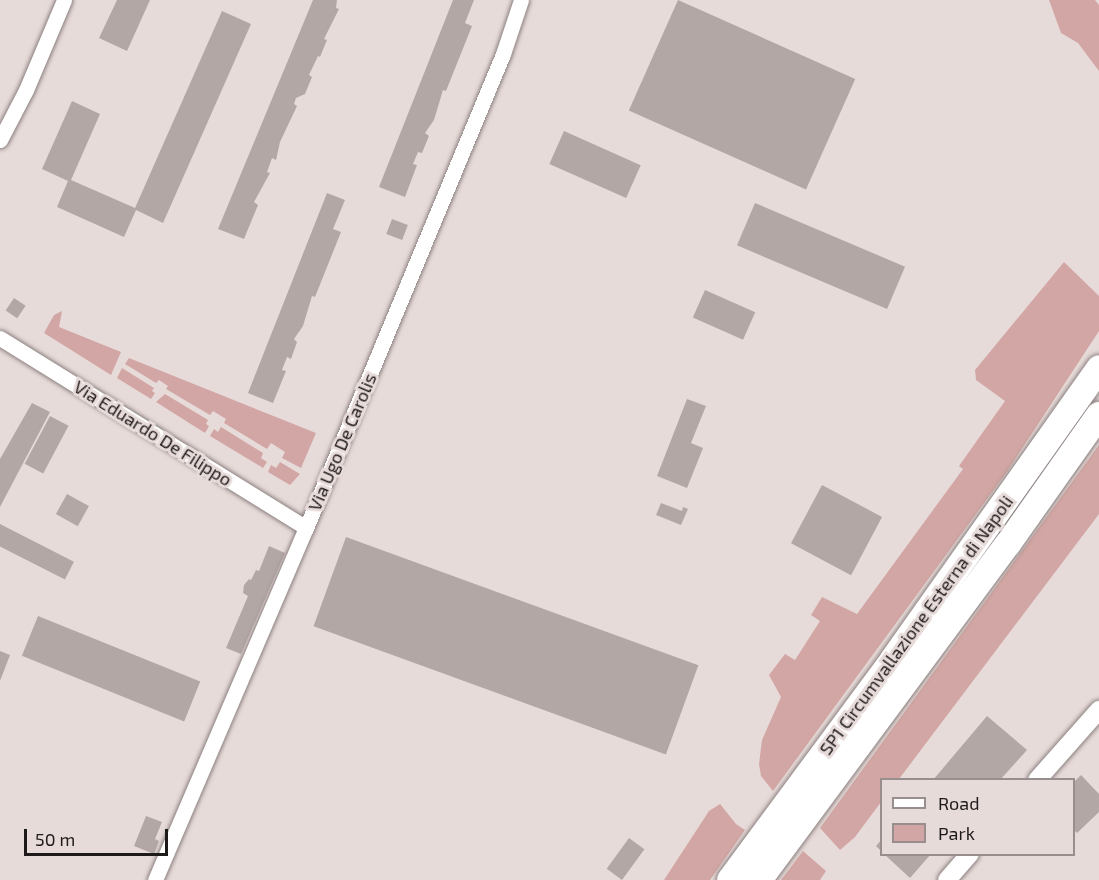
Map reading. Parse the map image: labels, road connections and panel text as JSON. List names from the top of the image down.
{
  "streets": {
    "highway": ["SP1 Circumvallazione Esterna di Napoli"],
    "street": ["Via Eduardo De Filippo", "Via Ugo De Carolis"]
  },
  "crossings": [
    ["Via Eduardo De Filippo", "Via Ugo De Carolis"]
  ],
  "legend": ["Road", "Park"],
  "scale_bar": "50 m"
}
